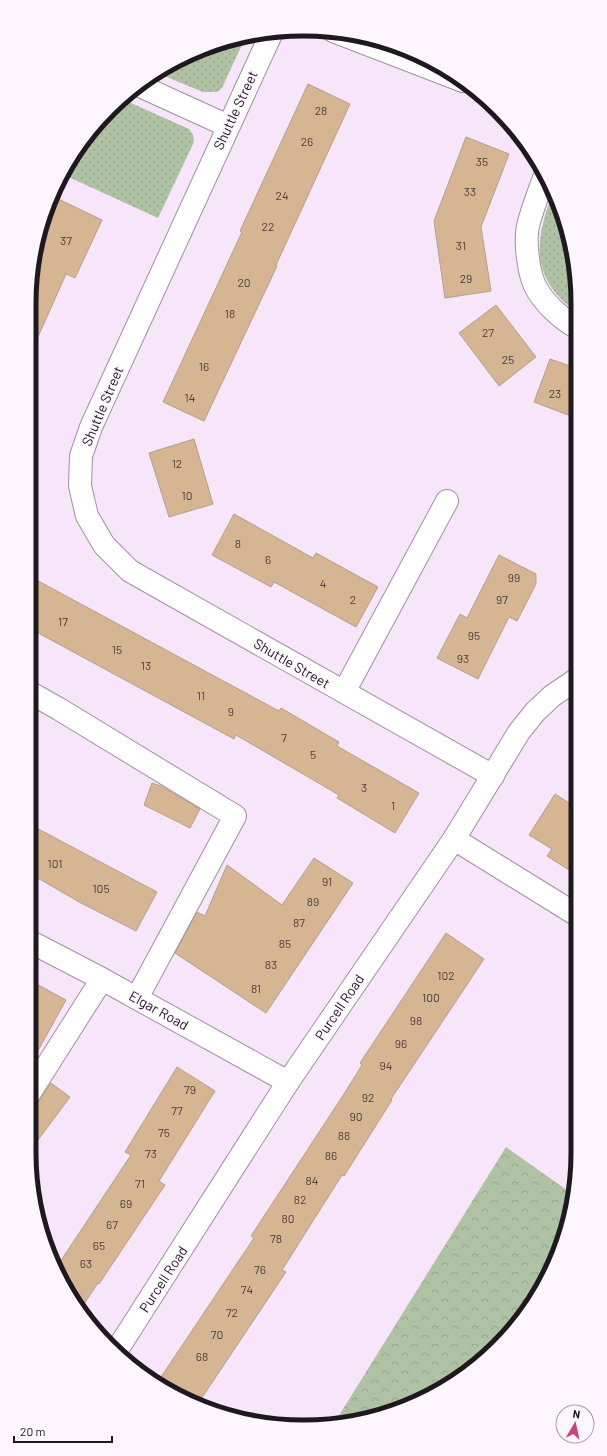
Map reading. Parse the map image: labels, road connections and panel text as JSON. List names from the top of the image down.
{
  "streets": {
    "street": ["Shuttle Street", "Purcell Road", "Elgar Road"]
  },
  "crossings": [
    ["Shuttle Street", "Purcell Road"],
    ["Purcell Road", "Elgar Road"]
  ],
  "house_numbers": [
    "28",
    "26",
    "35",
    "33",
    "24",
    "22",
    "37",
    "31",
    "29",
    "20",
    "18",
    "27",
    "25",
    "16",
    "23",
    "14",
    "12",
    "10",
    "8",
    "6",
    "99",
    "4",
    "2",
    "97",
    "17",
    "95",
    "15",
    "93",
    "13",
    "11",
    "9",
    "7",
    "5",
    "3",
    "1",
    "101",
    "91",
    "105",
    "89",
    "87",
    "85",
    "83",
    "102",
    "81",
    "100",
    "98",
    "96",
    "94",
    "79",
    "92",
    "77",
    "90",
    "75",
    "88",
    "73",
    "86",
    "84",
    "71",
    "82",
    "69",
    "80",
    "67",
    "78",
    "65",
    "63",
    "76",
    "74",
    "72",
    "70",
    "68"
  ],
  "scale_bar": "20 m",
  "north": "top"
}
